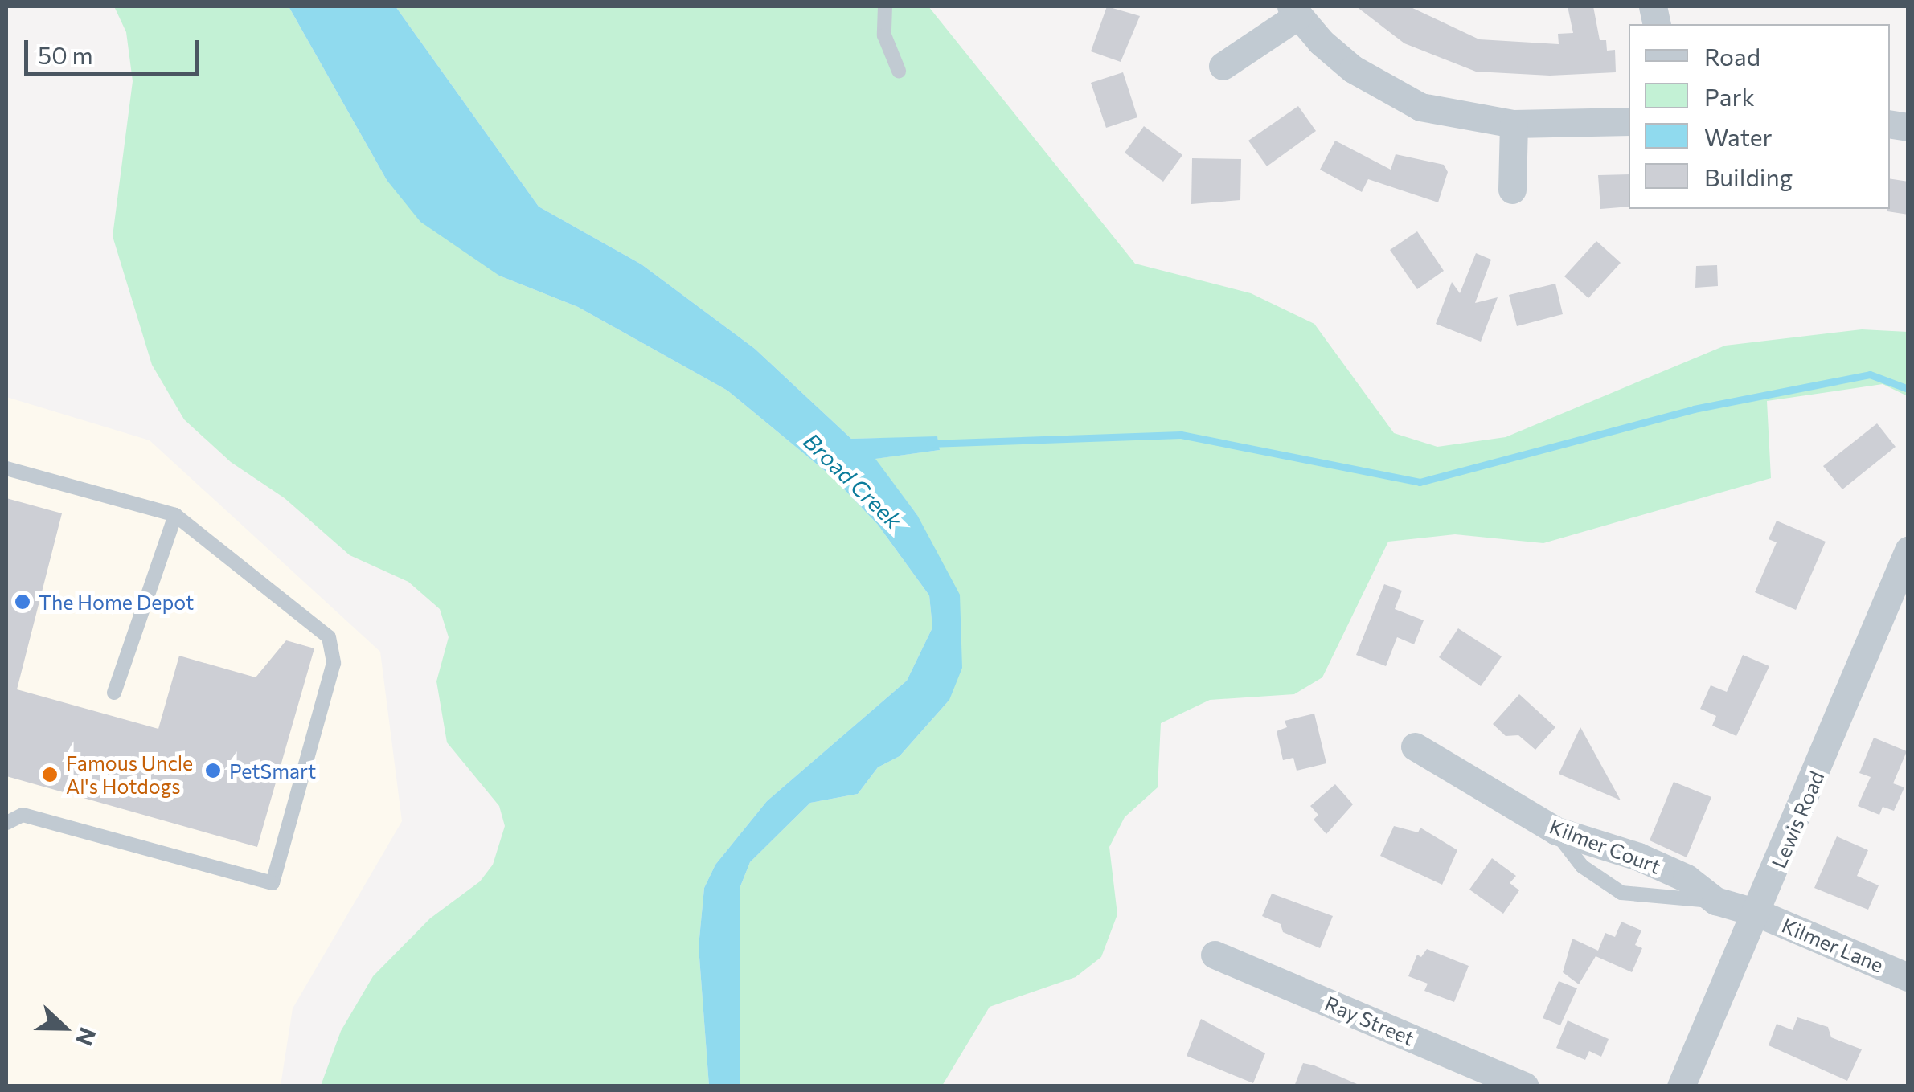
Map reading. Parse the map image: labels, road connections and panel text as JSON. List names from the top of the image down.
{
  "streets": {
    "street": [
      "Lewis Road",
      "Kilmer Court",
      "Kilmer Lane",
      "Ray Street"
    ]
  },
  "crossings": [
    ["Lewis Road", "Kilmer Court"],
    ["Lewis Road", "Kilmer Lane"],
    ["Kilmer Court", "Kilmer Lane"]
  ],
  "water": ["Broad Creek"],
  "places": ["The Home Depot", "PetSmart", "Famous Uncle Al's Hotdogs"],
  "legend": [
    "Road",
    "Park",
    "Water",
    "Building"
  ],
  "scale_bar": "50 m",
  "north": "right"
}
